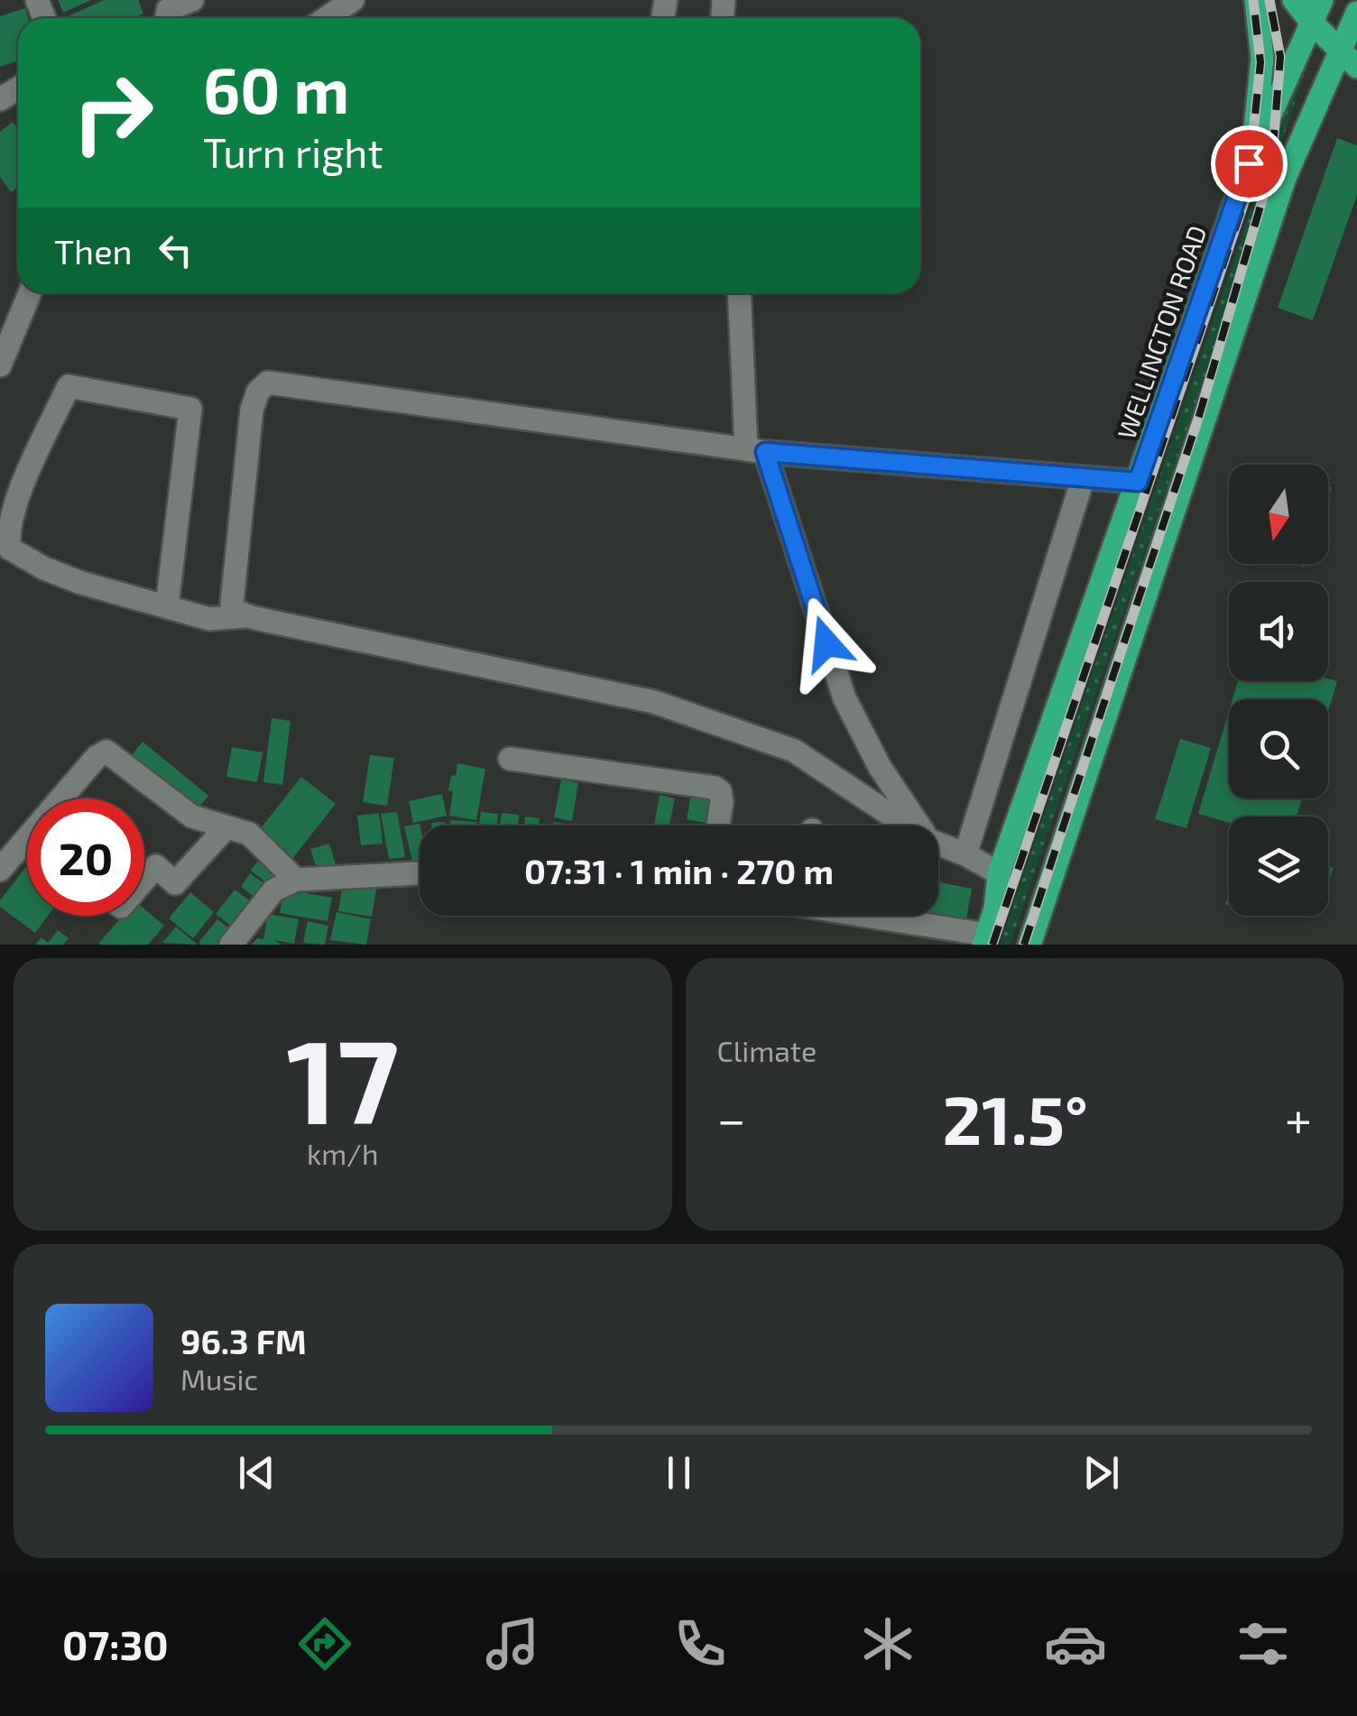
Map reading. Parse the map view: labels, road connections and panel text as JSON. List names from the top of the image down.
{
  "streets": {
    "main road": ["WELLINGTON ROAD"]
  },
  "north": "bottom",
  "page": {
    "turn": ["60 m", "Turn right"],
    "then": "Then",
    "limit": "20",
    "trip": "07:31 · 1 min · 270 m",
    "tile": [
      ["17", "km/h"],
      "Climate"
    ],
    "heat": ["−", "21.5°", "+"],
    "song": ["96.3 FM", "Music"],
    "tabs": "07:30"
  }
}
